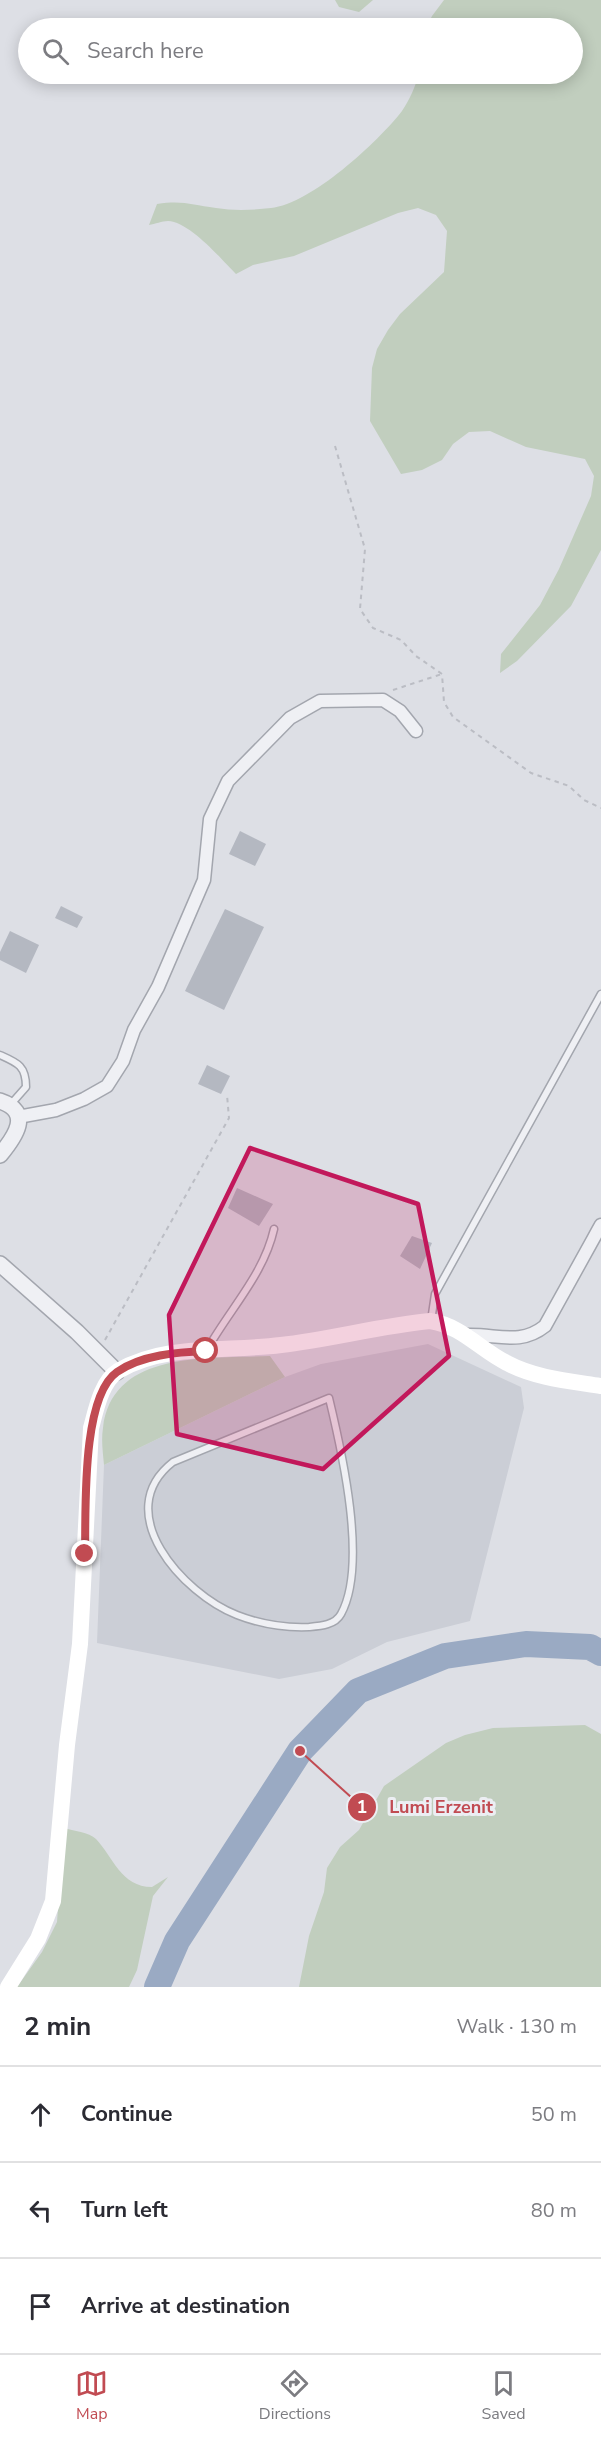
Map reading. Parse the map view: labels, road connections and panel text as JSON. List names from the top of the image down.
{
  "places": ["Lumi Erzenit"],
  "page": {
    "search": "Search here",
    "heading": ["2 min", "Walk · 130 m"],
    "list": [
      ["Continue", "50 m"],
      ["Turn left", "80 m"],
      "Arrive at destination"
    ],
    "nav": ["Map", "Directions", "Saved"]
  }
}
